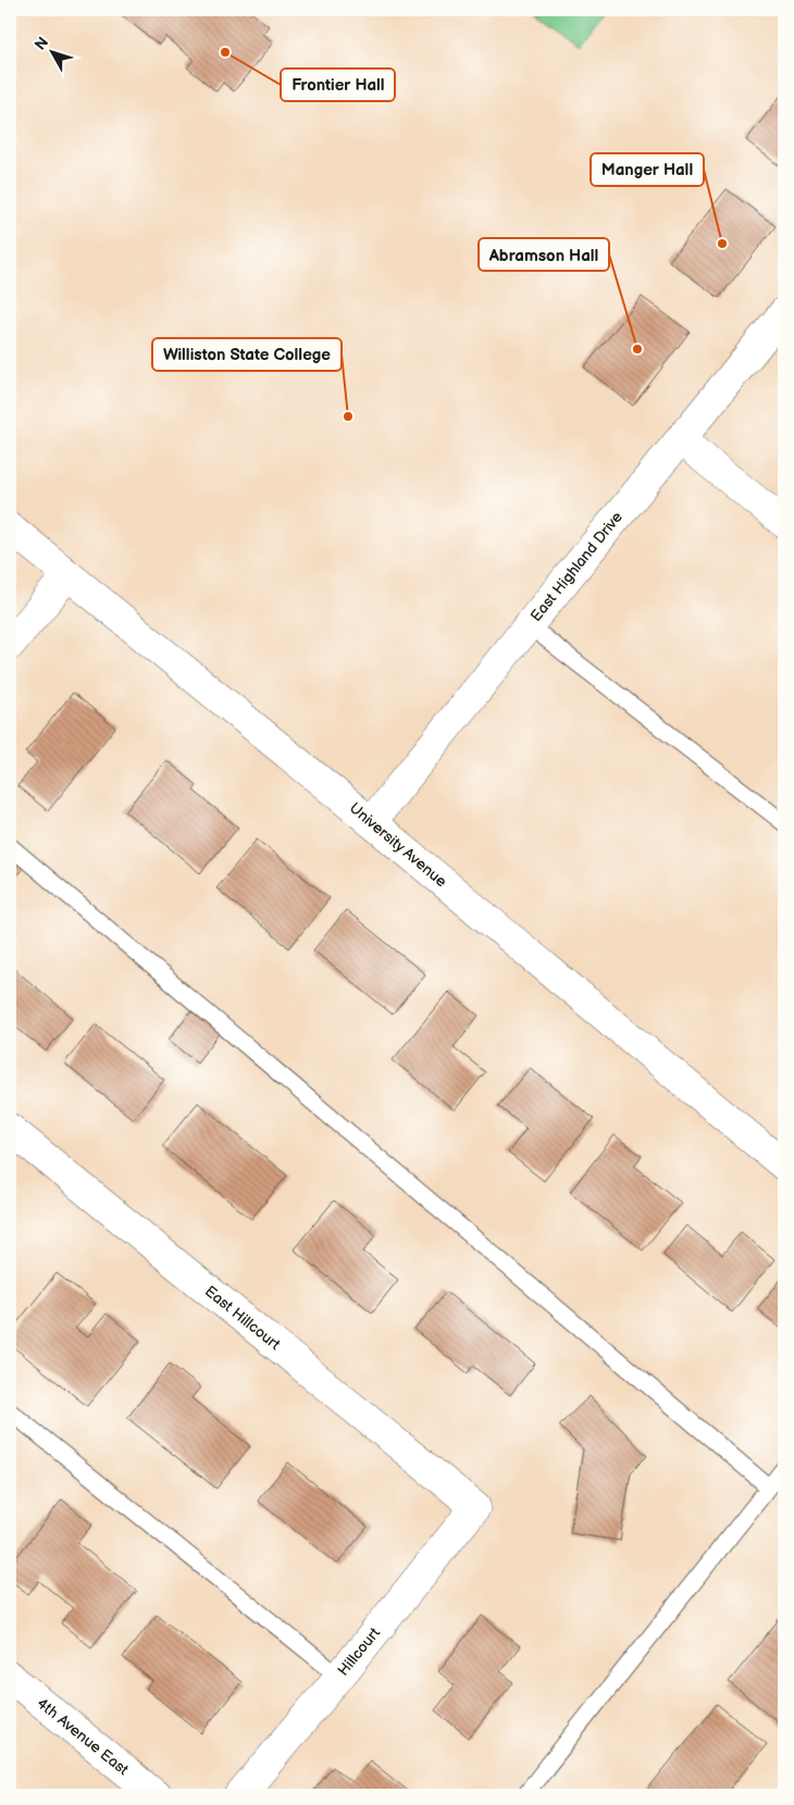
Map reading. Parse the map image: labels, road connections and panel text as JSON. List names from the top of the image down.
{
  "streets": {
    "street": [
      "East Highland Drive",
      "University Avenue",
      "East Hillcourt",
      "Hillcourt",
      "4th Avenue East"
    ]
  },
  "crossings": [
    ["East Highland Drive", "University Avenue"],
    ["East Hillcourt", "Hillcourt"]
  ],
  "places": [
    "Frontier Hall",
    "Manger Hall",
    "Abramson Hall",
    "Williston State College"
  ],
  "north": "top left"
}
